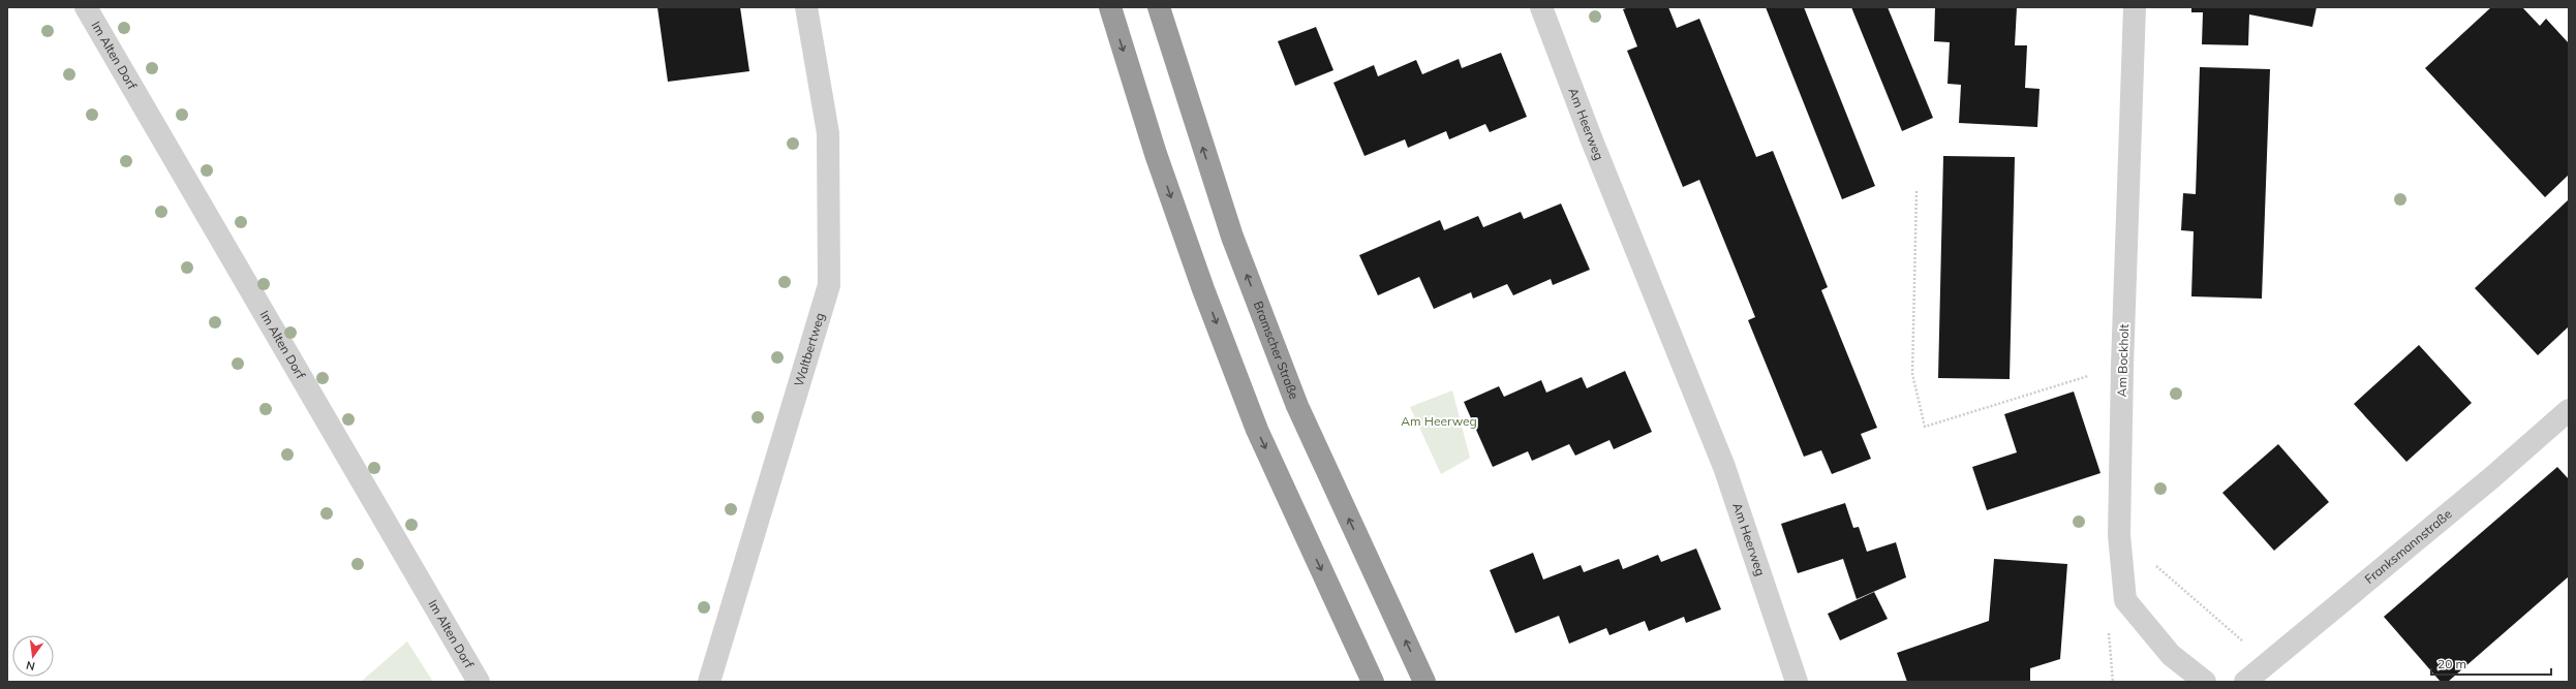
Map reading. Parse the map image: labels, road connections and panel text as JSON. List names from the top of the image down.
{
  "streets": {
    "highway": ["Bramscher Straße"],
    "street": [
      "Im Alten Dorf",
      "Am Heerweg",
      "Waltbertweg",
      "Am Bockholt",
      "Franksmannstraße"
    ]
  },
  "parks": ["Am Heerweg"],
  "scale_bar": "20 m",
  "north": "bottom"
}
